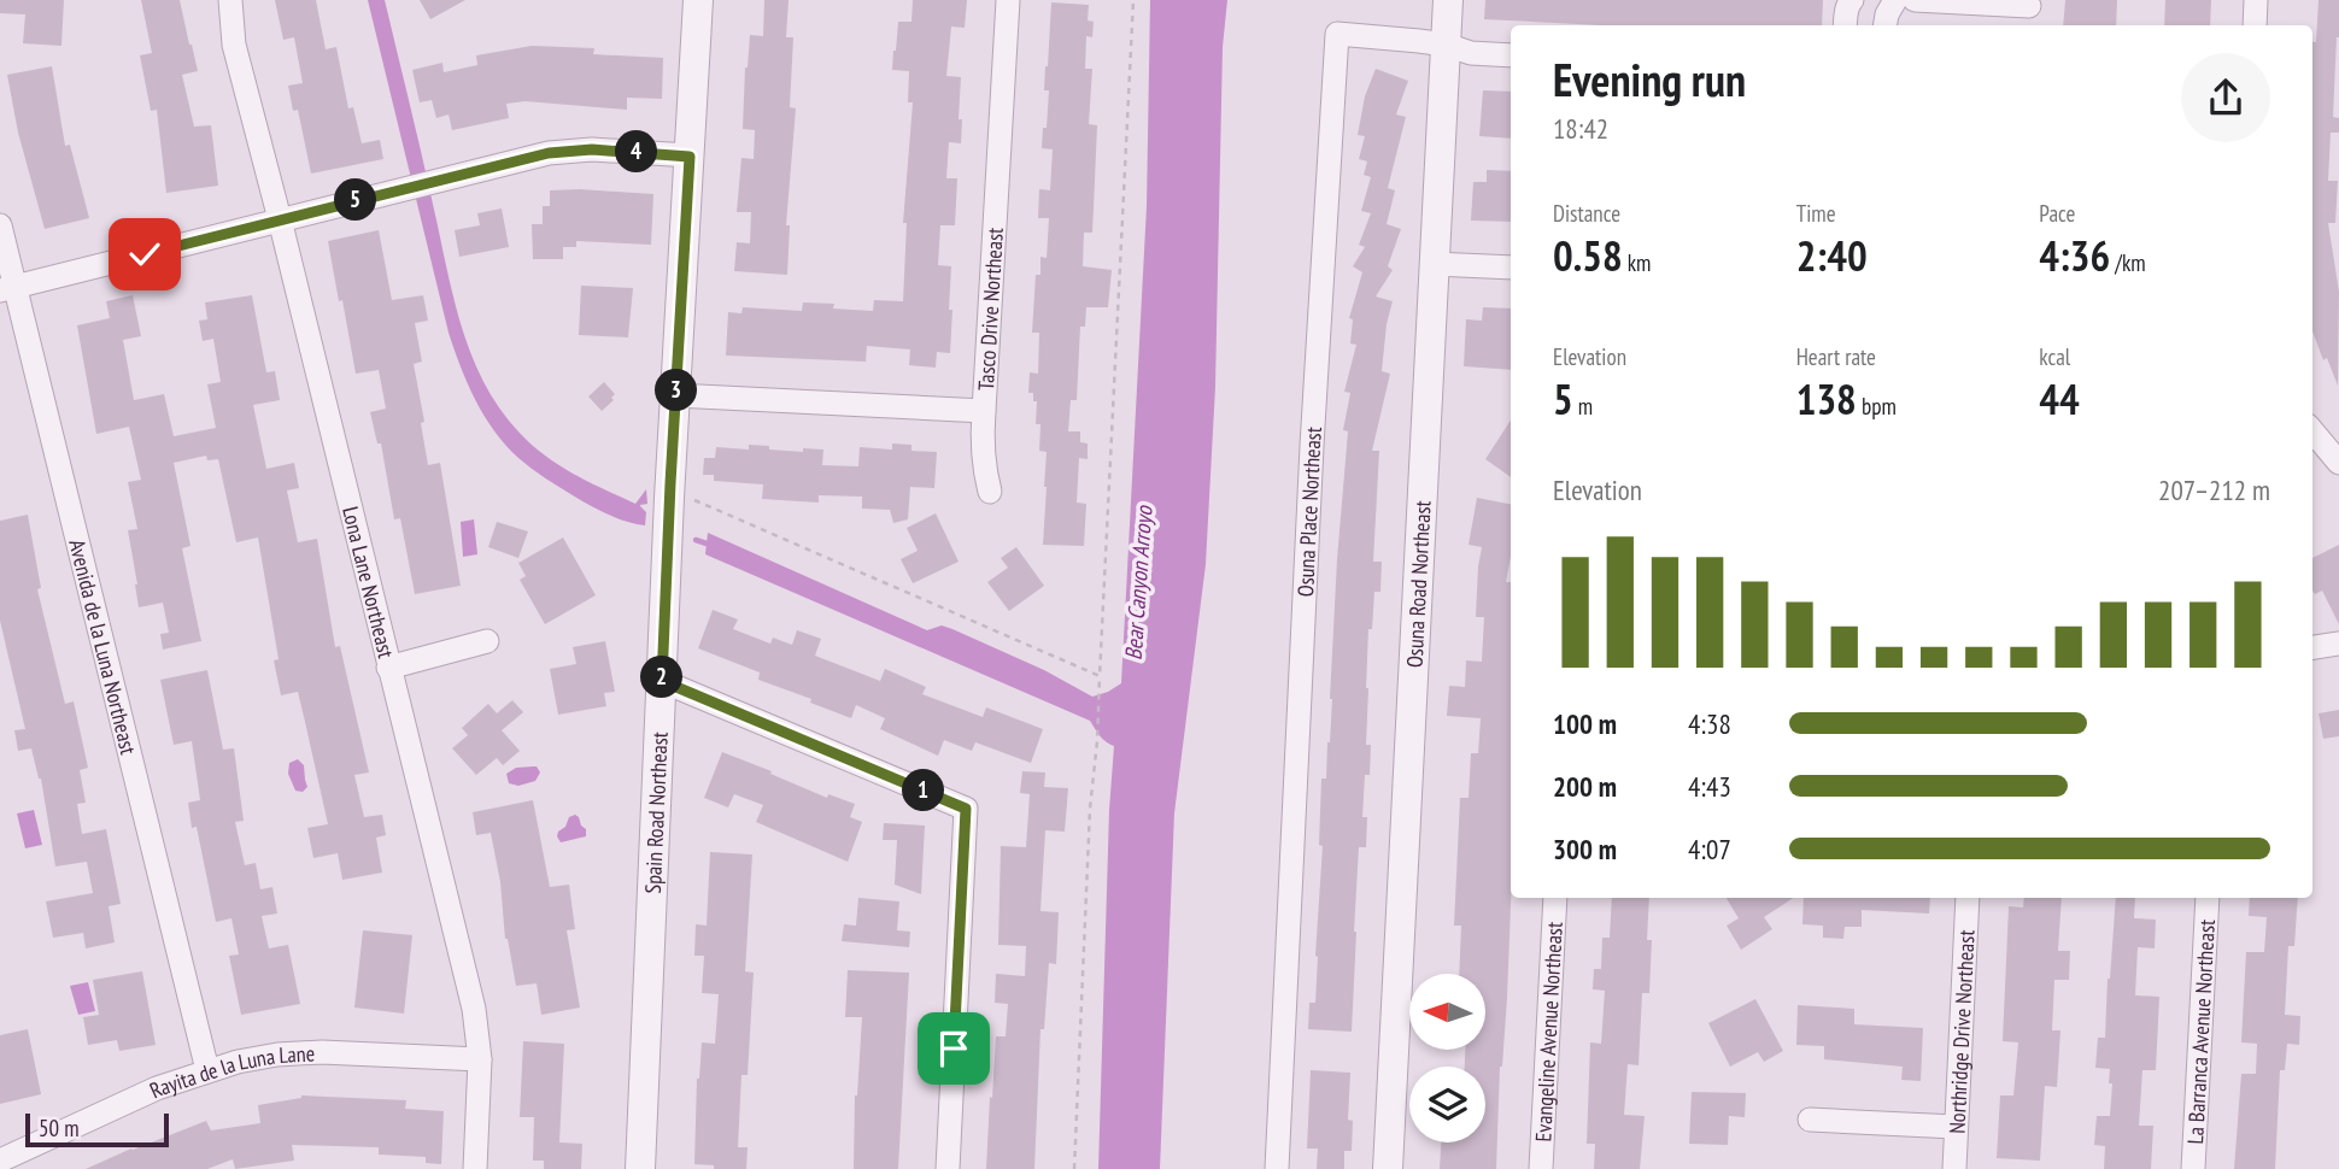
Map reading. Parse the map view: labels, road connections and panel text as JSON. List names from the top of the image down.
{
  "streets": {
    "street": [
      "Tasco Drive Northeast",
      "Osuna Place Northeast",
      "Lona Lane Northeast",
      "Osuna Road Northeast",
      "Avenida de la Luna Northeast",
      "Spain Road Northeast",
      "Evangeline Avenue Northeast",
      "Northridge Drive Northeast",
      "La Barranca Avenue Northeast",
      "Rayita de la Luna Lane"
    ]
  },
  "crossings": [
    ["Tasco Drive Northeast", "Spain Road Northeast"],
    ["Osuna Place Northeast", "Osuna Road Northeast"],
    ["Lona Lane Northeast", "Rayita de la Luna Lane"],
    ["Avenida de la Luna Northeast", "Rayita de la Luna Lane"]
  ],
  "water": ["Bear Canyon Arroyo"],
  "scale_bar": "50 m",
  "north": "left",
  "page": {
    "heading": ["Evening run", "18:42"],
    "pins": [
      "4",
      "5",
      "3",
      "2",
      "1"
    ],
    "stats": [
      ["Distance", "0.58 km"],
      ["Time", "2:40"],
      ["Pace", "4:36 /km"],
      ["Elevation", "5 m"],
      ["Heart rate", "138 bpm"],
      ["kcal", "44"]
    ],
    "chart": ["Elevation", "207–212 m"],
    "list": [
      {
        "name": "100 m",
        "note": "4:38"
      },
      {
        "name": "200 m",
        "note": "4:43"
      },
      {
        "name": "300 m",
        "note": "4:07"
      }
    ],
    "scale": "50 m"
  }
}
